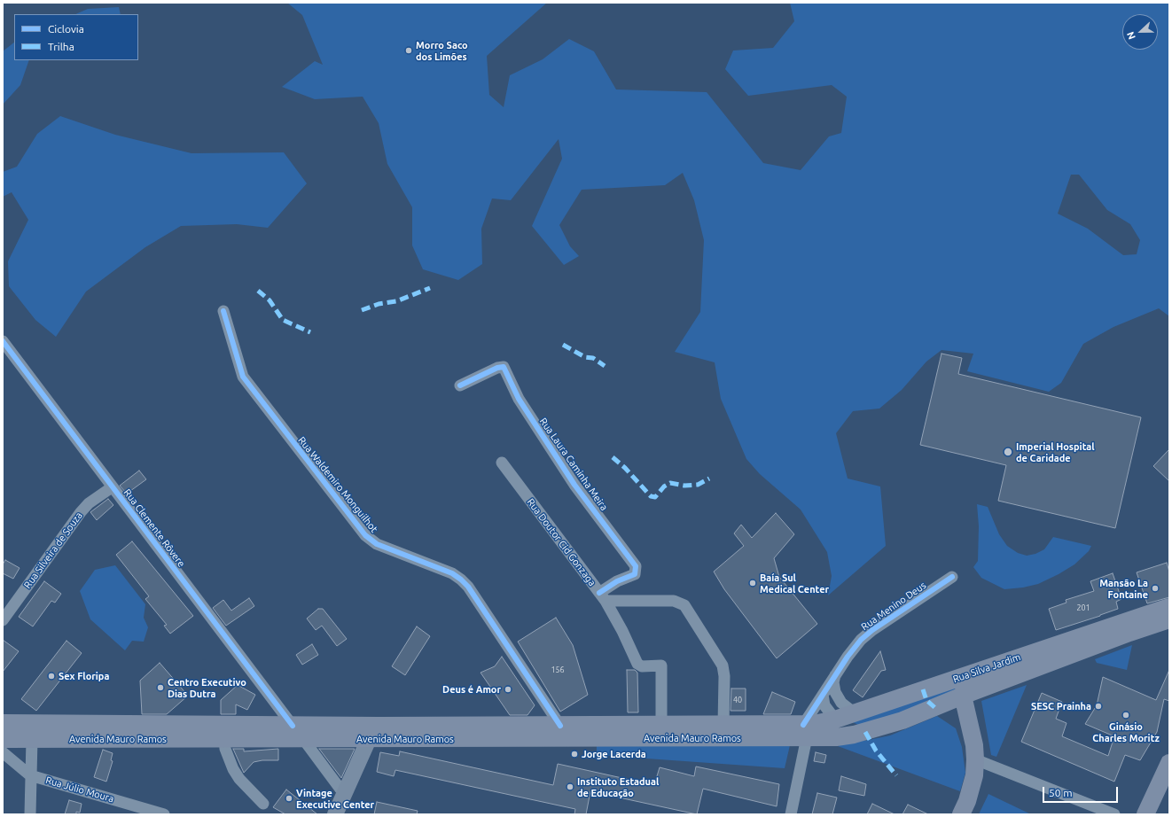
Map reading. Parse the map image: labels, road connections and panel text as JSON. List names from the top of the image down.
{
  "streets": {
    "main road": ["Rua Silva Jardim", "Avenida Mauro Ramos"],
    "street": [
      "Rua Laura Caminha Meira",
      "Rua Waldemiro Monguilhot",
      "Rua Clemente Rôvere",
      "Rua Doutor Cid Gonzaga",
      "Rua Silveira de Souza",
      "Rua Menino Deus",
      "Rua Júlio Moura"
    ]
  },
  "crossings": [
    ["Rua Laura Caminha Meira", "Rua Doutor Cid Gonzaga"],
    ["Rua Waldemiro Monguilhot", "Avenida Mauro Ramos"],
    ["Rua Clemente Rôvere", "Rua Silveira de Souza"],
    ["Rua Clemente Rôvere", "Avenida Mauro Ramos"],
    ["Rua Doutor Cid Gonzaga", "Avenida Mauro Ramos"],
    ["Rua Menino Deus", "Rua Silva Jardim"],
    ["Rua Menino Deus", "Avenida Mauro Ramos"],
    ["Rua Silva Jardim", "Avenida Mauro Ramos"]
  ],
  "places": [
    "Morro Saco dos Limões",
    "Imperial Hospital de Caridade",
    "Baía Sul Medical Center",
    "Mansão La Fontaine",
    "Sex Floripa",
    "Centro Executivo Dias Dutra",
    "Deus é Amor",
    "SESC Prainha",
    "Ginásio Charles Moritz",
    "Jorge Lacerda",
    "Instituto Estadual de Educação",
    "Vintage Executive Center"
  ],
  "house_numbers": ["201", "156", "40"],
  "legend": ["Ciclovia", "Trilha"],
  "scale_bar": "50 m",
  "north": "left"
}
